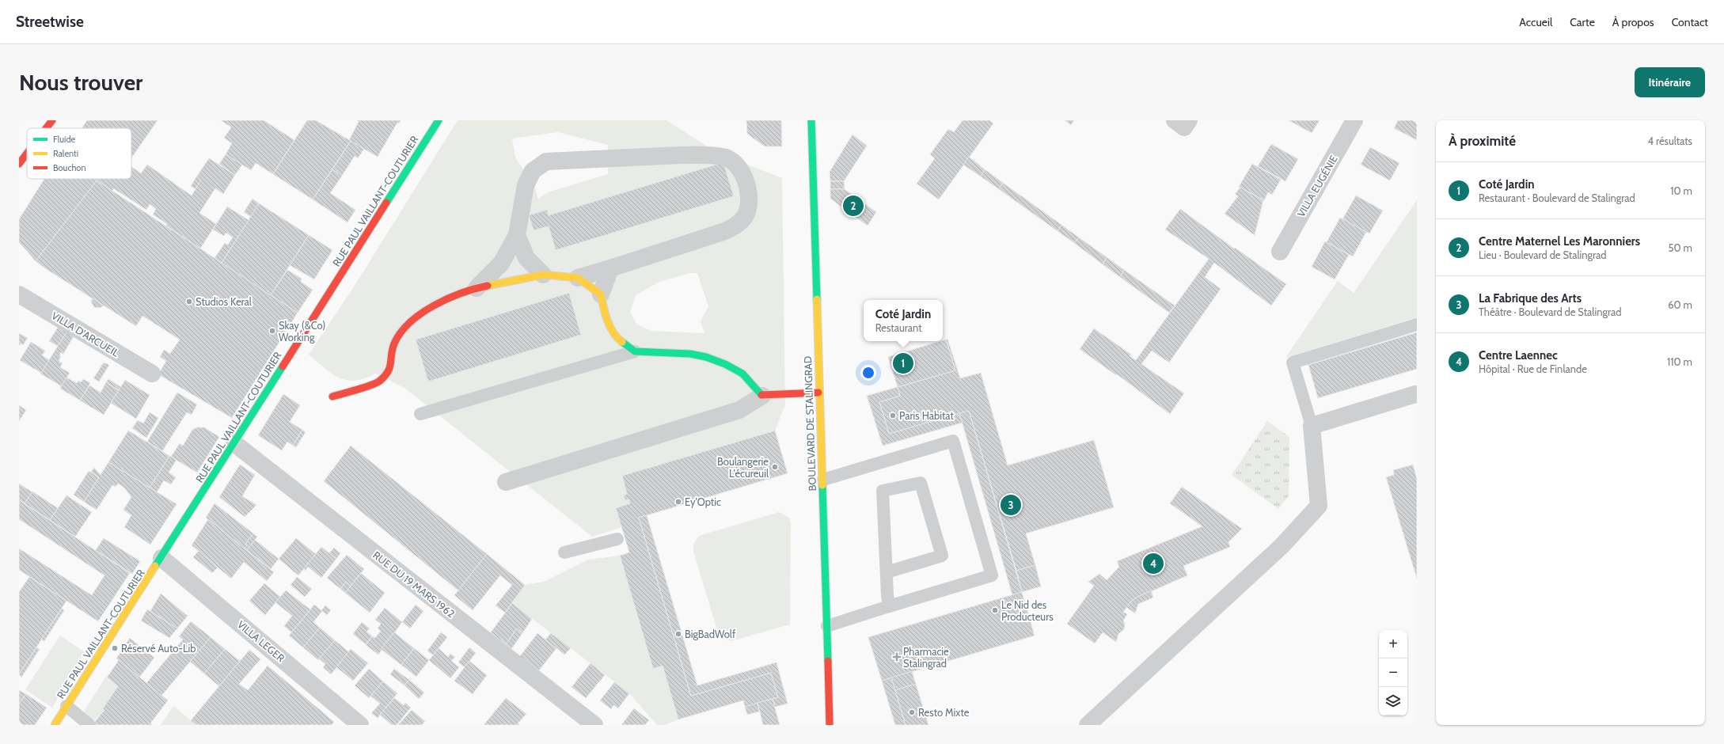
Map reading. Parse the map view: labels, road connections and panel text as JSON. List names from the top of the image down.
{
  "streets": {
    "street": [
      "VILLA EUGÉNIE",
      "RUE PAUL VAILLANT-COUTURIER",
      "VILLA D'ARCUEIL",
      "BOULEVARD DE STALINGRAD",
      "RUE DU 19 MARS 1962",
      "VILLA LEGER"
    ]
  },
  "crossings": [
    ["RUE PAUL VAILLANT-COUTURIER", "RUE DU 19 MARS 1962"],
    ["RUE PAUL VAILLANT-COUTURIER", "VILLA LEGER"]
  ],
  "places": {
    "other": [
      "Studios Keral",
      "Skay (&Co) Working",
      "Paris Habitat",
      "Boulangerie L'écureuil",
      "Ey'Optic",
      "Le Nid des Producteurs",
      "BigBadWolf",
      "Réservé Auto-Lib",
      "Resto Mixte"
    ],
    "health": ["Pharmacie Stalingrad"]
  },
  "legend": ["Fluide", "Ralenti", "Bouchon"],
  "page": {
    "header": "Streetwise",
    "nav": [
      "Accueil",
      "Carte",
      "À propos",
      "Contact"
    ],
    "buttons": "Itinéraire",
    "title": "Nous trouver",
    "heading": ["À proximité", "4 résultats"],
    "list": [
      {
        "mark": "1",
        "name": "Coté Jardin",
        "note": "Restaurant · Boulevard de Stalingrad",
        "value": "10 m"
      },
      {
        "mark": "2",
        "name": "Centre Maternel Les Maronniers",
        "note": "Lieu · Boulevard de Stalingrad",
        "value": "50 m"
      },
      {
        "mark": "3",
        "name": "La Fabrique des Arts",
        "note": "Théâtre · Boulevard de Stalingrad",
        "value": "60 m"
      },
      {
        "mark": "4",
        "name": "Centre Laennec",
        "note": "Hôpital · Rue de Finlande",
        "value": "110 m"
      }
    ],
    "pins": [
      "2",
      "1",
      "3",
      "4"
    ],
    "popup": ["Coté Jardin", "Restaurant"],
    "map_buttons": ["+", "−"]
  }
}
